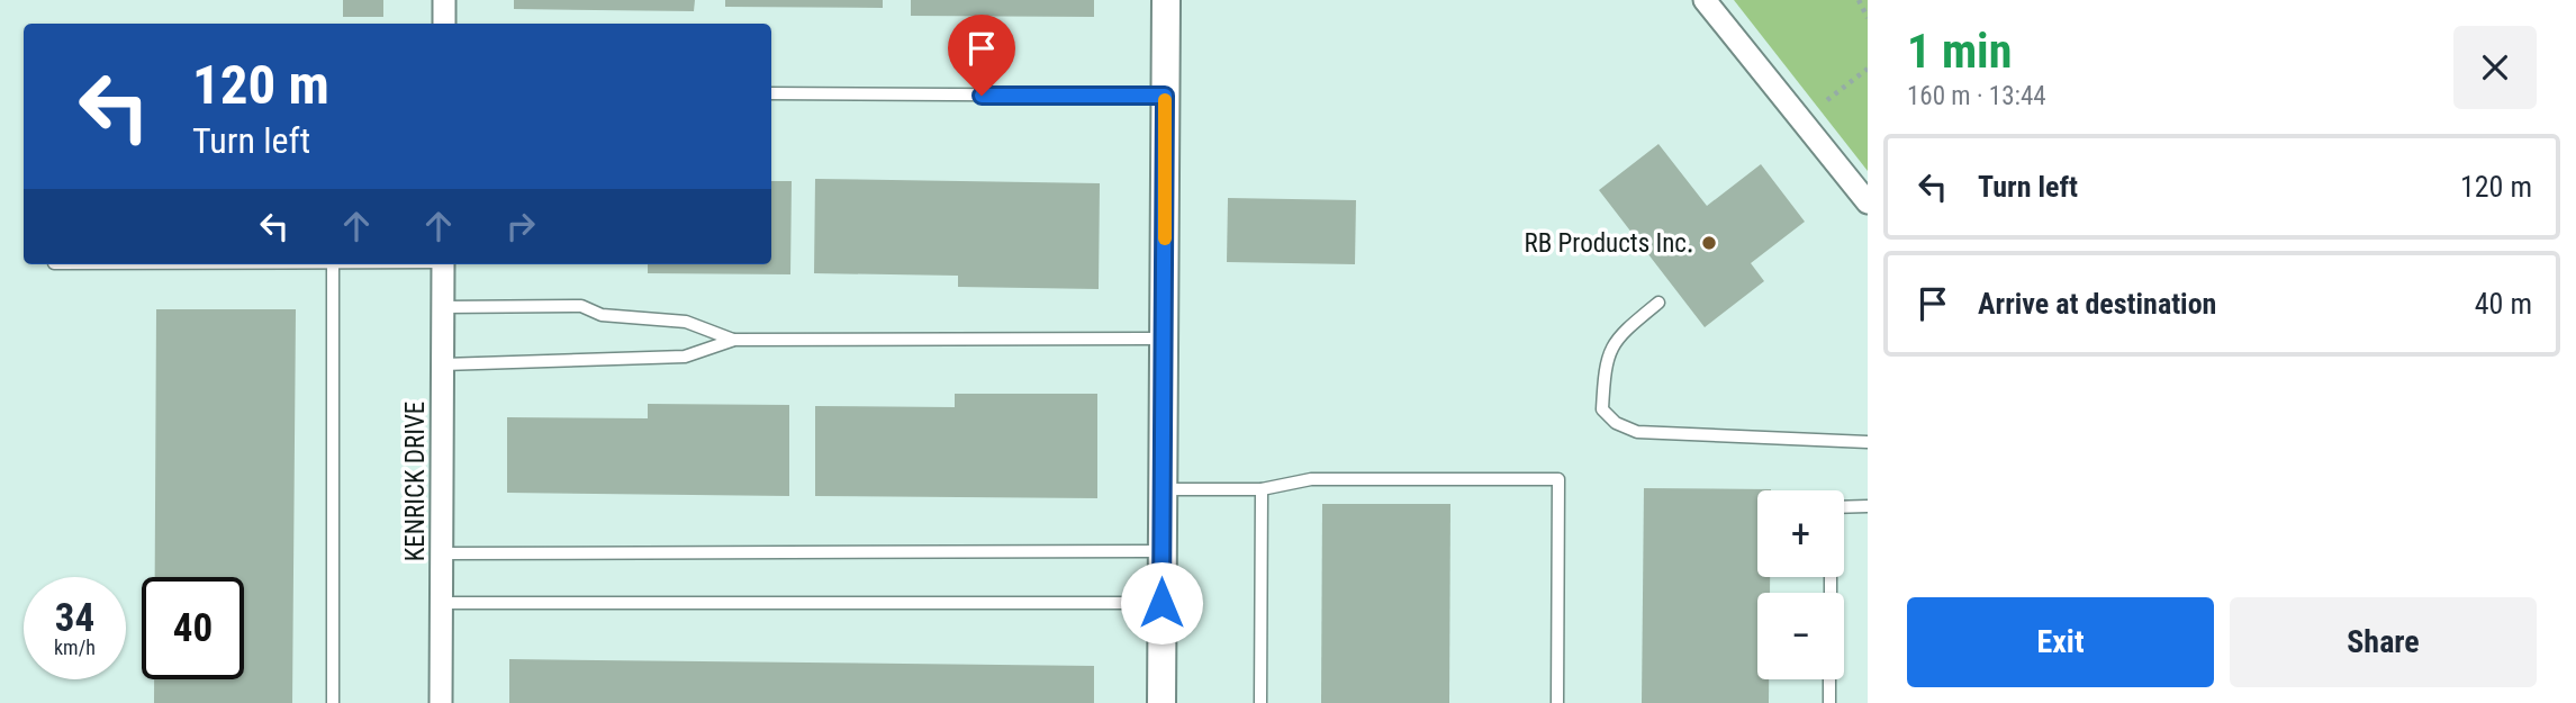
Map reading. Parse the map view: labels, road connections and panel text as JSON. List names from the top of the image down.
{
  "streets": {
    "street": ["KENRICK DRIVE"]
  },
  "places": ["RB Products Inc."],
  "page": {
    "heading": ["1 min", "160 m · 13:44"],
    "turn": ["120 m", "Turn left"],
    "list": [
      {
        "name": "Turn left",
        "value": "120 m"
      },
      {
        "name": "Arrive at destination",
        "value": "40 m"
      }
    ],
    "map_buttons": ["+", "−"],
    "speed": "34 km/h",
    "limit": "40",
    "buttons": ["Exit", "Share"]
  }
}
